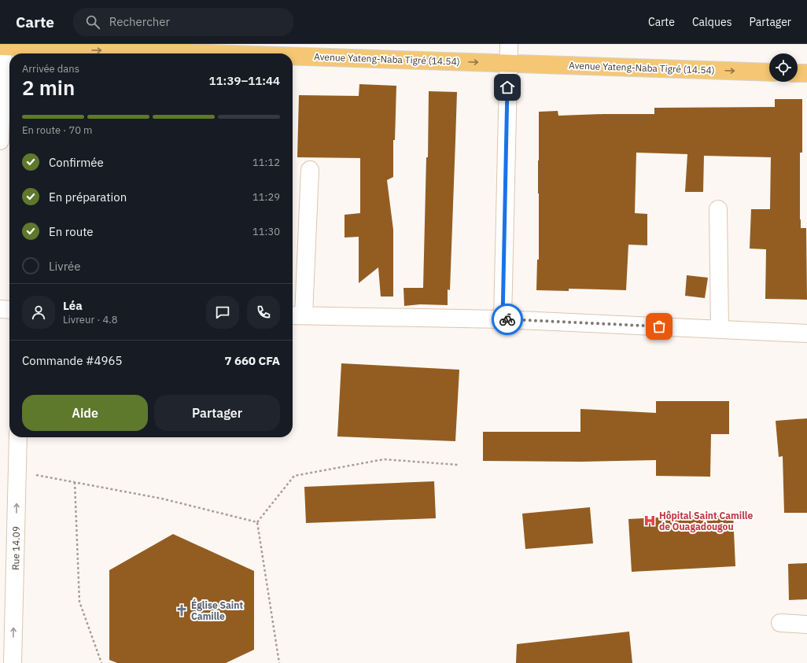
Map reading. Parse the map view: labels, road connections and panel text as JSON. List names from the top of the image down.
{
  "streets": {
    "main road": ["Avenue Yateng-Naba Tigré (14.54)"],
    "street": ["Rue 14.09"]
  },
  "one_way": ["Avenue Yateng-Naba Tigré (14.54)", "Rue 14.09"],
  "places": {
    "hospital": ["Hôpital Saint Camille de Ouagadougou"],
    "church": ["Église Saint Camille"]
  },
  "page": {
    "header": "Carte",
    "search": "Rechercher",
    "nav": ["Carte", "Calques", "Partager"],
    "heading": ["2 min", "Arrivée dans", "11:39–11:44"],
    "panel": [
      "Léa",
      "Livreur · 4.8",
      "Commande #4965",
      "7 660 CFA"
    ],
    "bar": "En route · 70 m",
    "list": [
      ["Confirmée", "11:12"],
      ["En préparation", "11:29"],
      ["En route", "11:30"],
      "Livrée"
    ],
    "buttons": ["Aide", "Partager"]
  }
}
